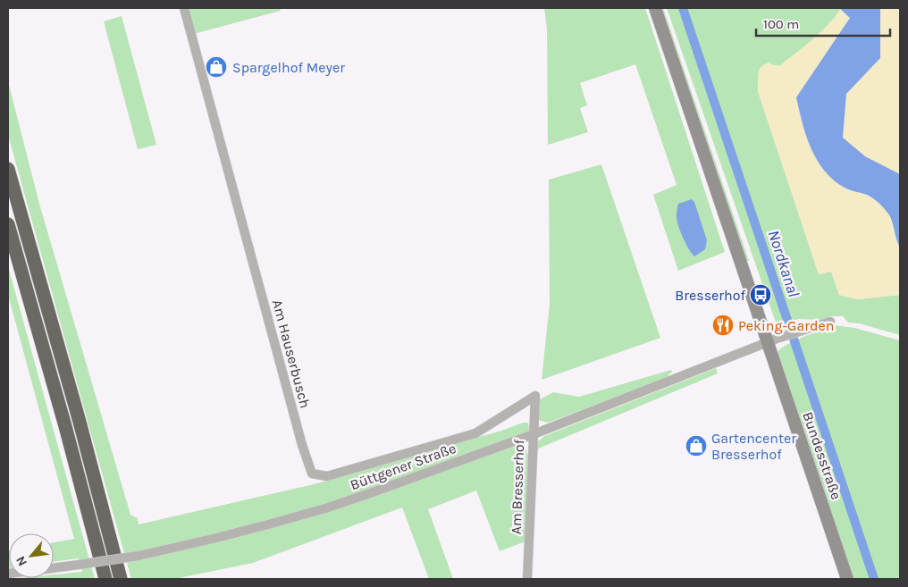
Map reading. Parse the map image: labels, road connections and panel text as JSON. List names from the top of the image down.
{
  "streets": {
    "main road": ["Bundesstraße"],
    "street": ["Am Hauserbusch", "Büttgener Straße", "Am Bresserhof"]
  },
  "crossings": [
    ["Am Hauserbusch", "Am Bresserhof"],
    ["Bundesstraße", "Büttgener Straße"],
    ["Büttgener Straße", "Am Bresserhof"]
  ],
  "water": ["Nordkanal"],
  "places": {
    "shop": ["Spargelhof Meyer", "Gartencenter Bresserhof"],
    "bus stop": ["Bresserhof"],
    "restaurant": ["Peking-Garden"]
  },
  "scale_bar": "100 m",
  "north": "bottom left"
}
